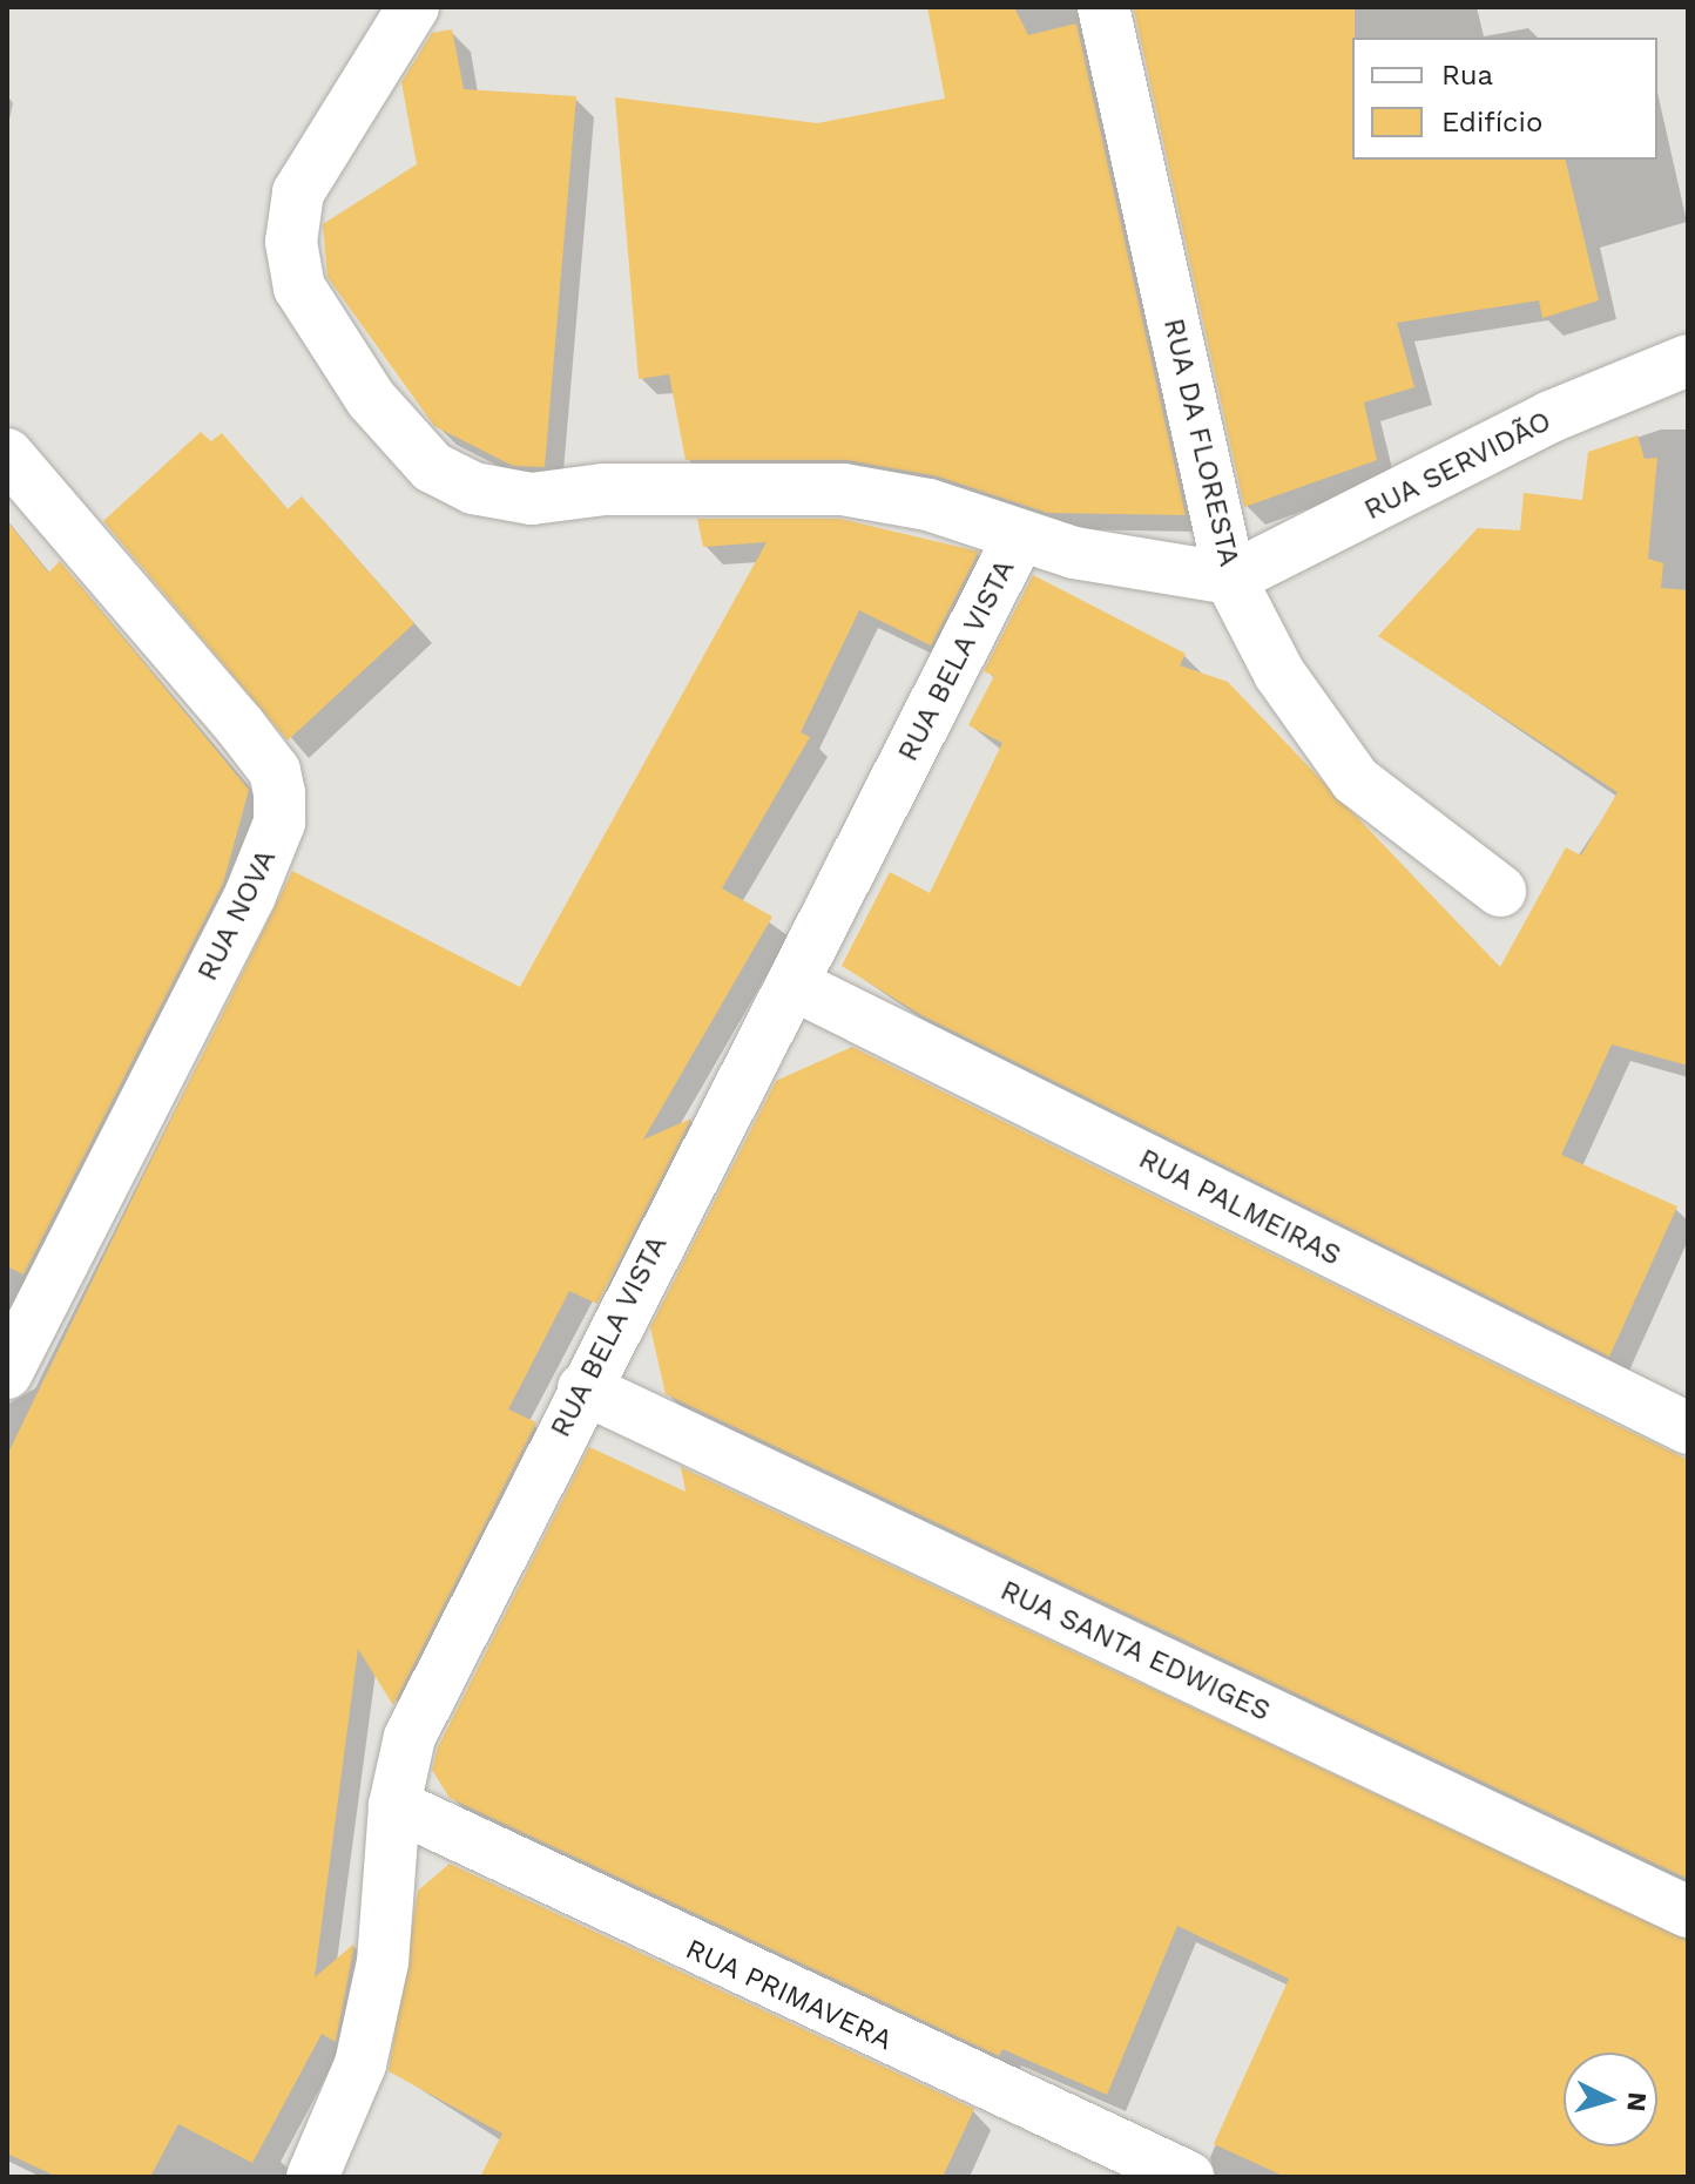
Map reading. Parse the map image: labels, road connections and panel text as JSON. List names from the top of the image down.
{
  "streets": {
    "street": [
      "RUA DA FLORESTA",
      "RUA SERVIDÃO",
      "RUA BELA VISTA",
      "RUA NOVA",
      "RUA PALMEIRAS",
      "RUA SANTA EDWIGES",
      "RUA PRIMAVERA"
    ]
  },
  "crossings": [
    ["RUA DA FLORESTA", "RUA SERVIDÃO"],
    ["RUA BELA VISTA", "RUA PALMEIRAS"],
    ["RUA BELA VISTA", "RUA SANTA EDWIGES"],
    ["RUA BELA VISTA", "RUA PRIMAVERA"]
  ],
  "legend": ["Rua", "Edifício"],
  "north": "right"
}
